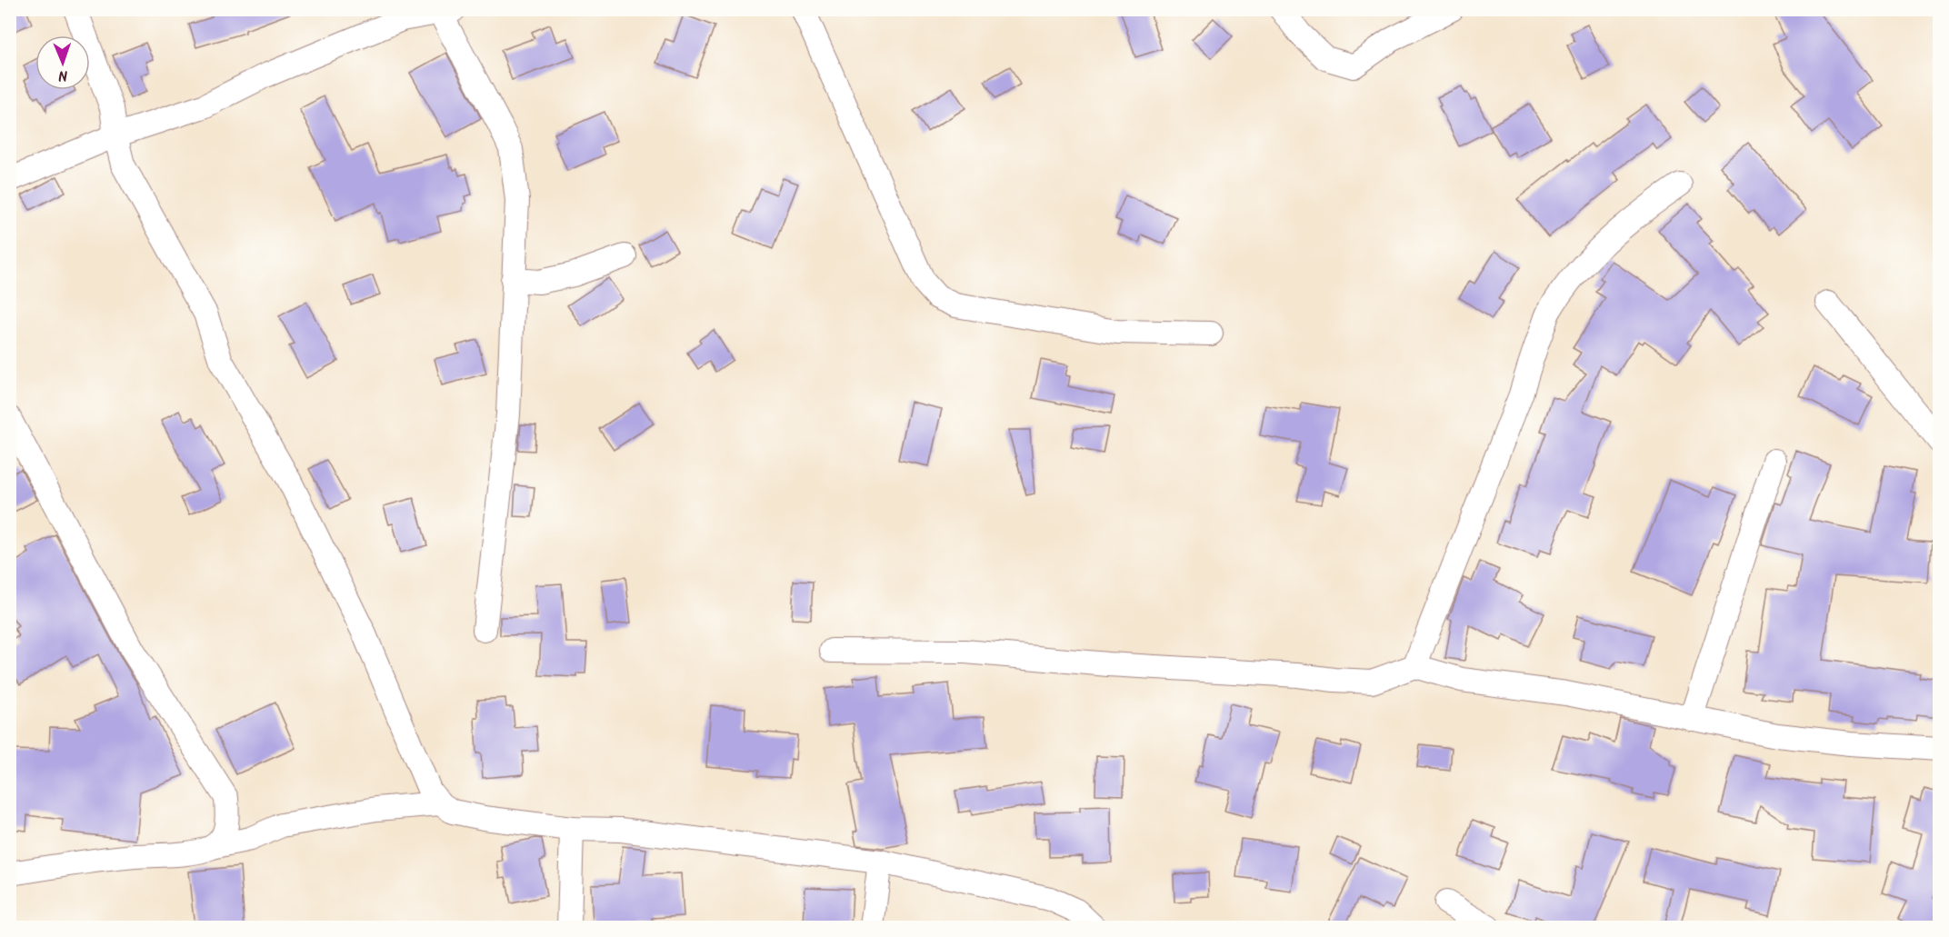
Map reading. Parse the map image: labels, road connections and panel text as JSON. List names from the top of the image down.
{
  "north": "bottom"
}
